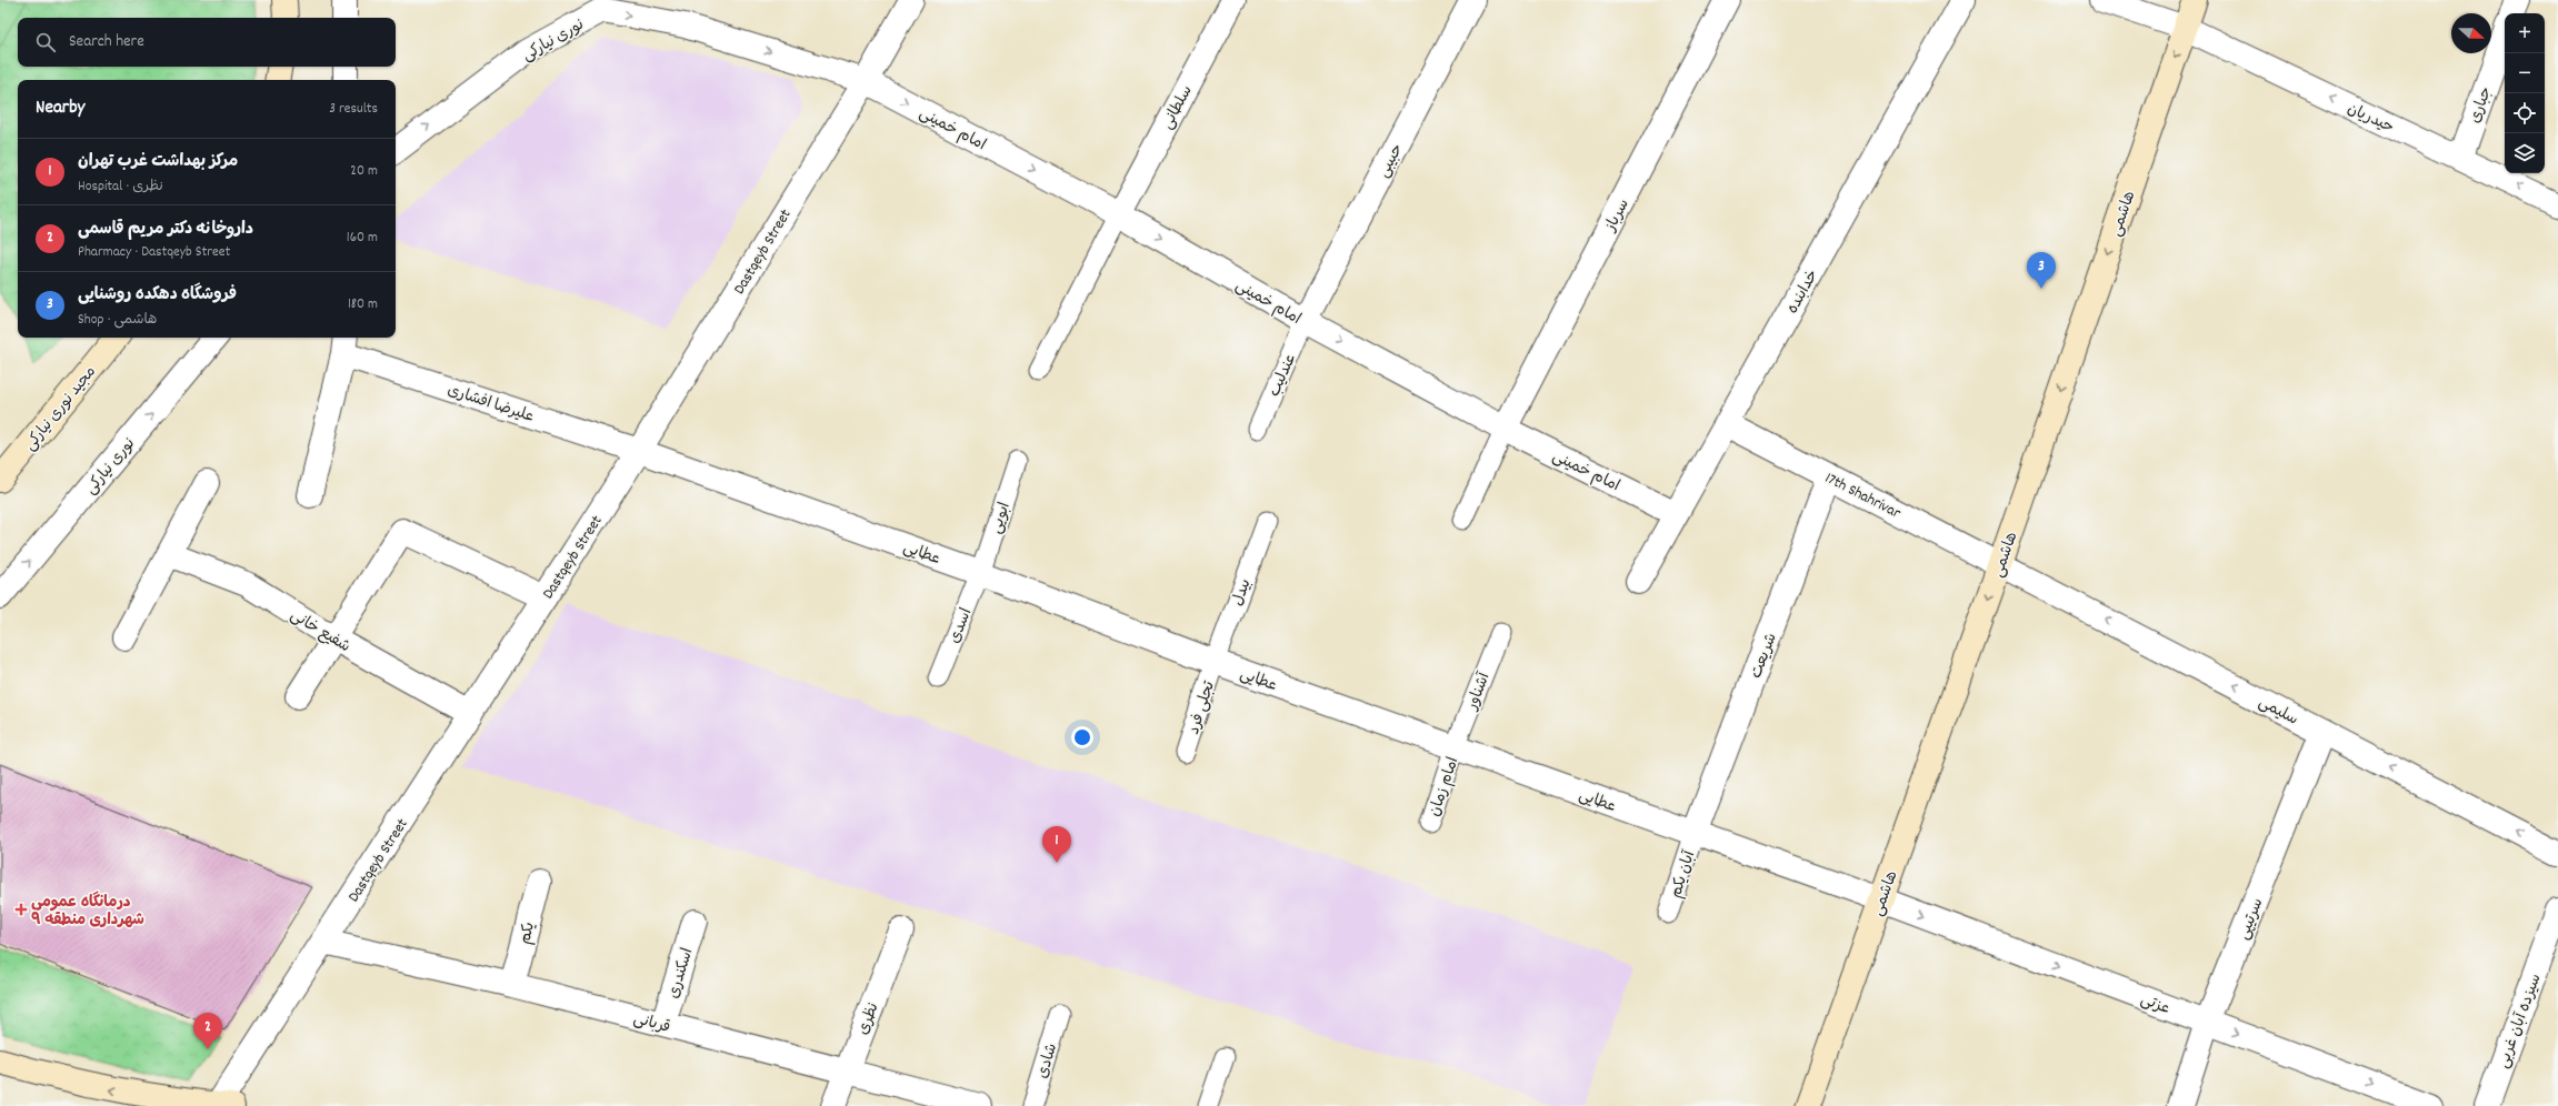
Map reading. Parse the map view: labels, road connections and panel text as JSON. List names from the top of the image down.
{
  "streets": {
    "main road": ["هاشمی", "مجید نوری نیارکی"],
    "street": [
      "نوری نیارکی",
      "جباری",
      "سلطانی",
      "حیدریان",
      "امام خمینی",
      "حبیبی",
      "سرباز",
      "Dastqeyb Street",
      "خدابنده",
      "علیرضا افشاری",
      "17th Shahrivar",
      "عطایی",
      "شفیع خانی",
      "شریعت",
      "سلیمی",
      "سرتیپی",
      "یکم",
      "اسکندری",
      "عزتی",
      "نظری",
      "سیزده آبان غربی",
      "قربانی"
    ],
    "lane": [
      "عندلیب",
      "ابویی",
      "بیدل",
      "اسدی",
      "آشناور",
      "تجلی فرد",
      "امام زمان",
      "آبان یکم",
      "شادی"
    ]
  },
  "crossings": [
    ["نوری نیارکی", "امام خمینی"],
    ["نوری نیارکی", "Dastqeyb Street"],
    ["جباری", "حیدریان"],
    ["سلطانی", "امام خمینی"],
    ["حیدریان", "هاشمی"],
    ["امام خمینی", "حبیبی"],
    ["امام خمینی", "سرباز"],
    ["امام خمینی", "Dastqeyb Street"],
    ["امام خمینی", "خدابنده"],
    ["امام خمینی", "عندلیب"],
    ["حبیبی", "عندلیب"],
    ["هاشمی", "17th Shahrivar"],
    ["هاشمی", "عطایی"],
    ["هاشمی", "سلیمی"],
    ["هاشمی", "عزتی"],
    ["Dastqeyb Street", "علیرضا افشاری"],
    ["Dastqeyb Street", "عطایی"],
    ["Dastqeyb Street", "شفیع خانی"],
    ["Dastqeyb Street", "قربانی"],
    ["خدابنده", "17th Shahrivar"],
    ["علیرضا افشاری", "عطایی"],
    ["17th Shahrivar", "شریعت"],
    ["17th Shahrivar", "سلیمی"],
    ["ابویی", "عطایی"],
    ["ابویی", "اسدی"],
    ["عطایی", "بیدل"],
    ["عطایی", "اسدی"],
    ["عطایی", "شریعت"],
    ["عطایی", "آشناور"],
    ["عطایی", "تجلی فرد"],
    ["عطایی", "امام زمان"],
    ["عطایی", "آبان یکم"],
    ["عطایی", "عزتی"],
    ["بیدل", "تجلی فرد"],
    ["شریعت", "آبان یکم"],
    ["آشناور", "امام زمان"],
    ["سلیمی", "سرتیپی"],
    ["سرتیپی", "عزتی"],
    ["یکم", "قربانی"],
    ["اسکندری", "قربانی"],
    ["نظری", "قربانی"]
  ],
  "one_way": [
    "نوری نیارکی",
    "حیدریان",
    "امام خمینی",
    "هاشمی",
    "سلیمی",
    "عزتی"
  ],
  "places": {
    "health": ["درمانگاه عمومی شهرداری منطقه ۹"]
  },
  "north": "right",
  "page": {
    "map_buttons": ["+", "−"],
    "search": "Search here",
    "heading": ["Nearby", "3 results"],
    "list": [
      {
        "mark": "1",
        "name": "مرکز بهداشت غرب تهران",
        "note": "Hospital · نظری",
        "value": "20 m"
      },
      {
        "mark": "2",
        "name": "داروخانه دکتر مریم قاسمی",
        "note": "Pharmacy · Dastqeyb Street",
        "value": "160 m"
      },
      {
        "mark": "3",
        "name": "فروشگاه دهکده روشنایی",
        "note": "Shop · هاشمی",
        "value": "180 m"
      }
    ],
    "pins": ["3", "1", "2"]
  }
}
